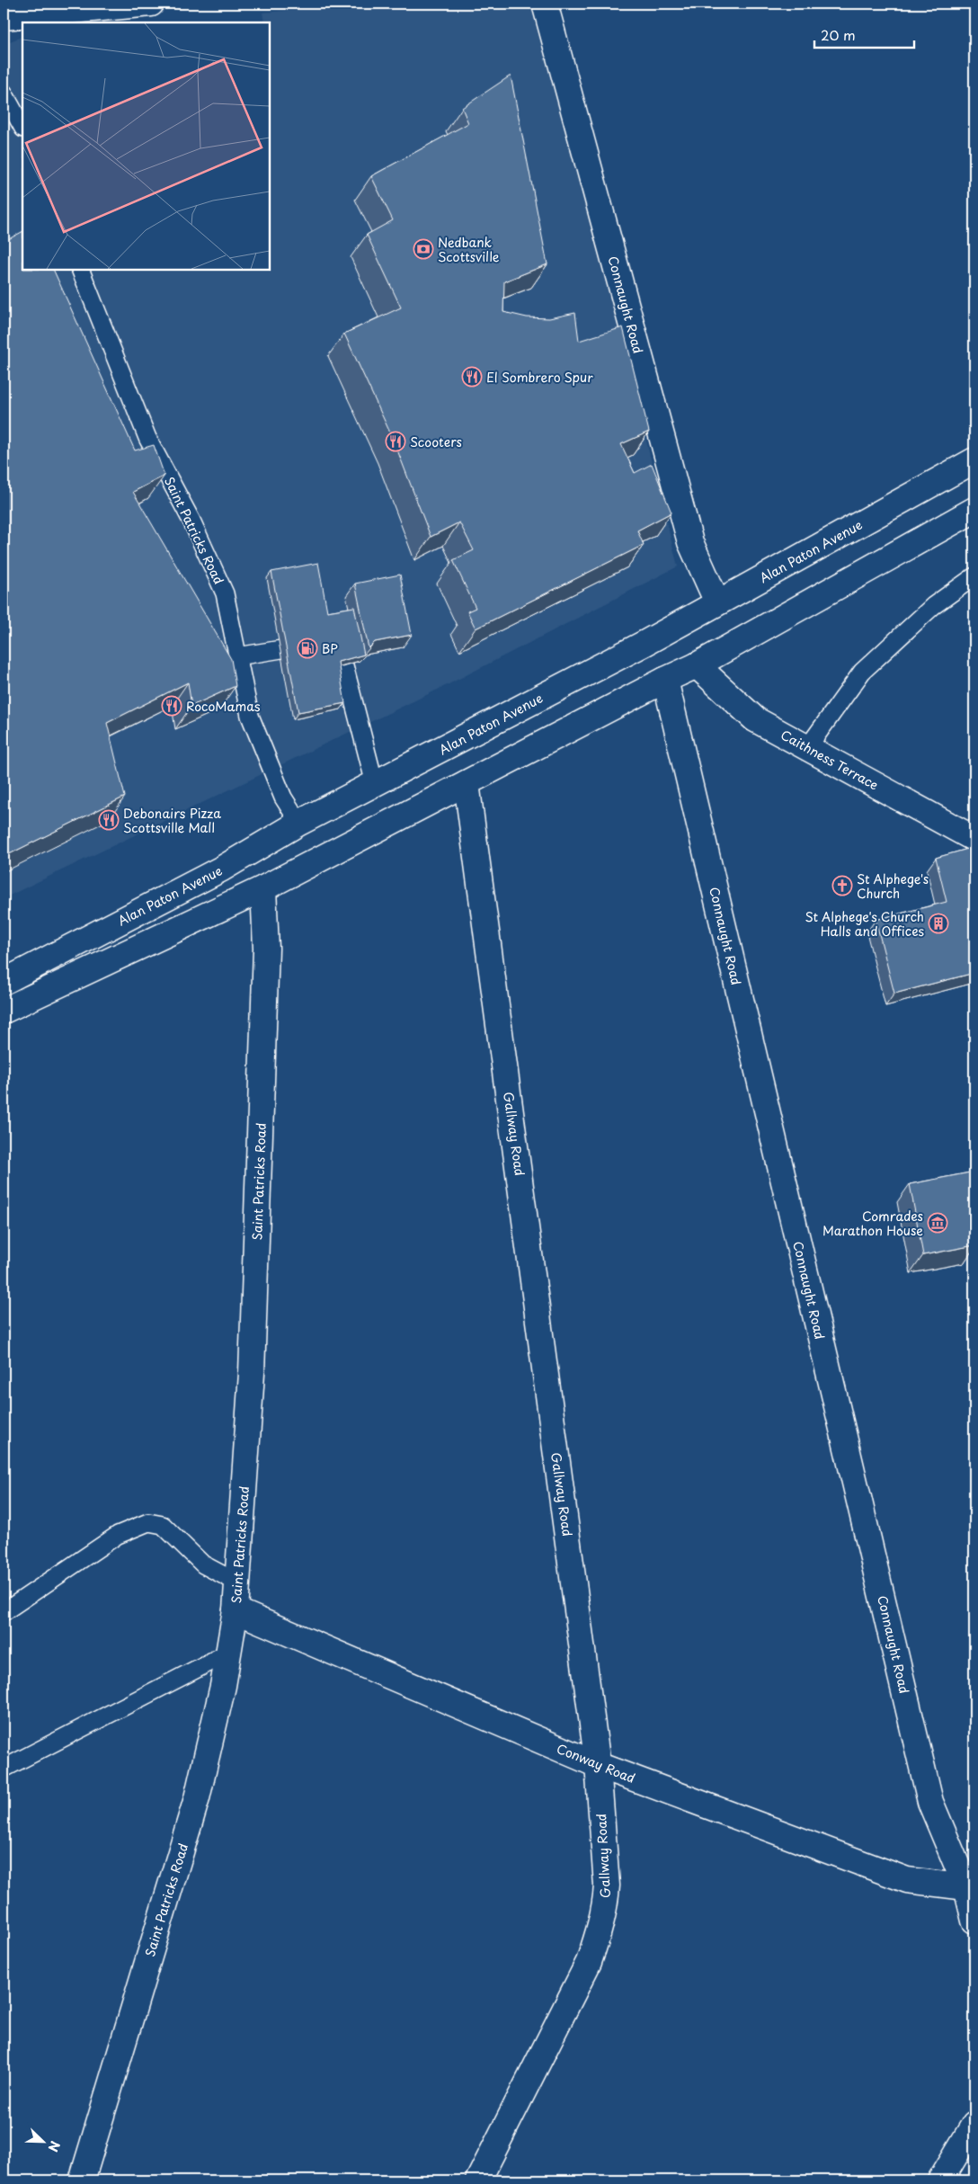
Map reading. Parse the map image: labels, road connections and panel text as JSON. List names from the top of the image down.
{
  "streets": {
    "street": [
      "Connaught Road",
      "Saint Patricks Road",
      "Alan Paton Avenue",
      "Caithness Terrace",
      "Gallway Road",
      "Conway Road"
    ]
  },
  "crossings": [
    ["Connaught Road", "Alan Paton Avenue"],
    ["Connaught Road", "Conway Road"],
    ["Saint Patricks Road", "Alan Paton Avenue"],
    ["Saint Patricks Road", "Conway Road"],
    ["Gallway Road", "Conway Road"]
  ],
  "places": {
    "bank": ["Nedbank Scottsville"],
    "restaurant": [
      "El Sombrero Spur",
      "Scooters",
      "RocoMamas",
      "Debonairs Pizza Scottsville Mall"
    ],
    "fuel station": ["BP"],
    "church": ["St Alphege's Church"],
    "building": ["St Alphege's Church Halls and Offices"],
    "museum": ["Comrades Marathon House"]
  },
  "scale_bar": "20 m",
  "north": "bottom right"
}
